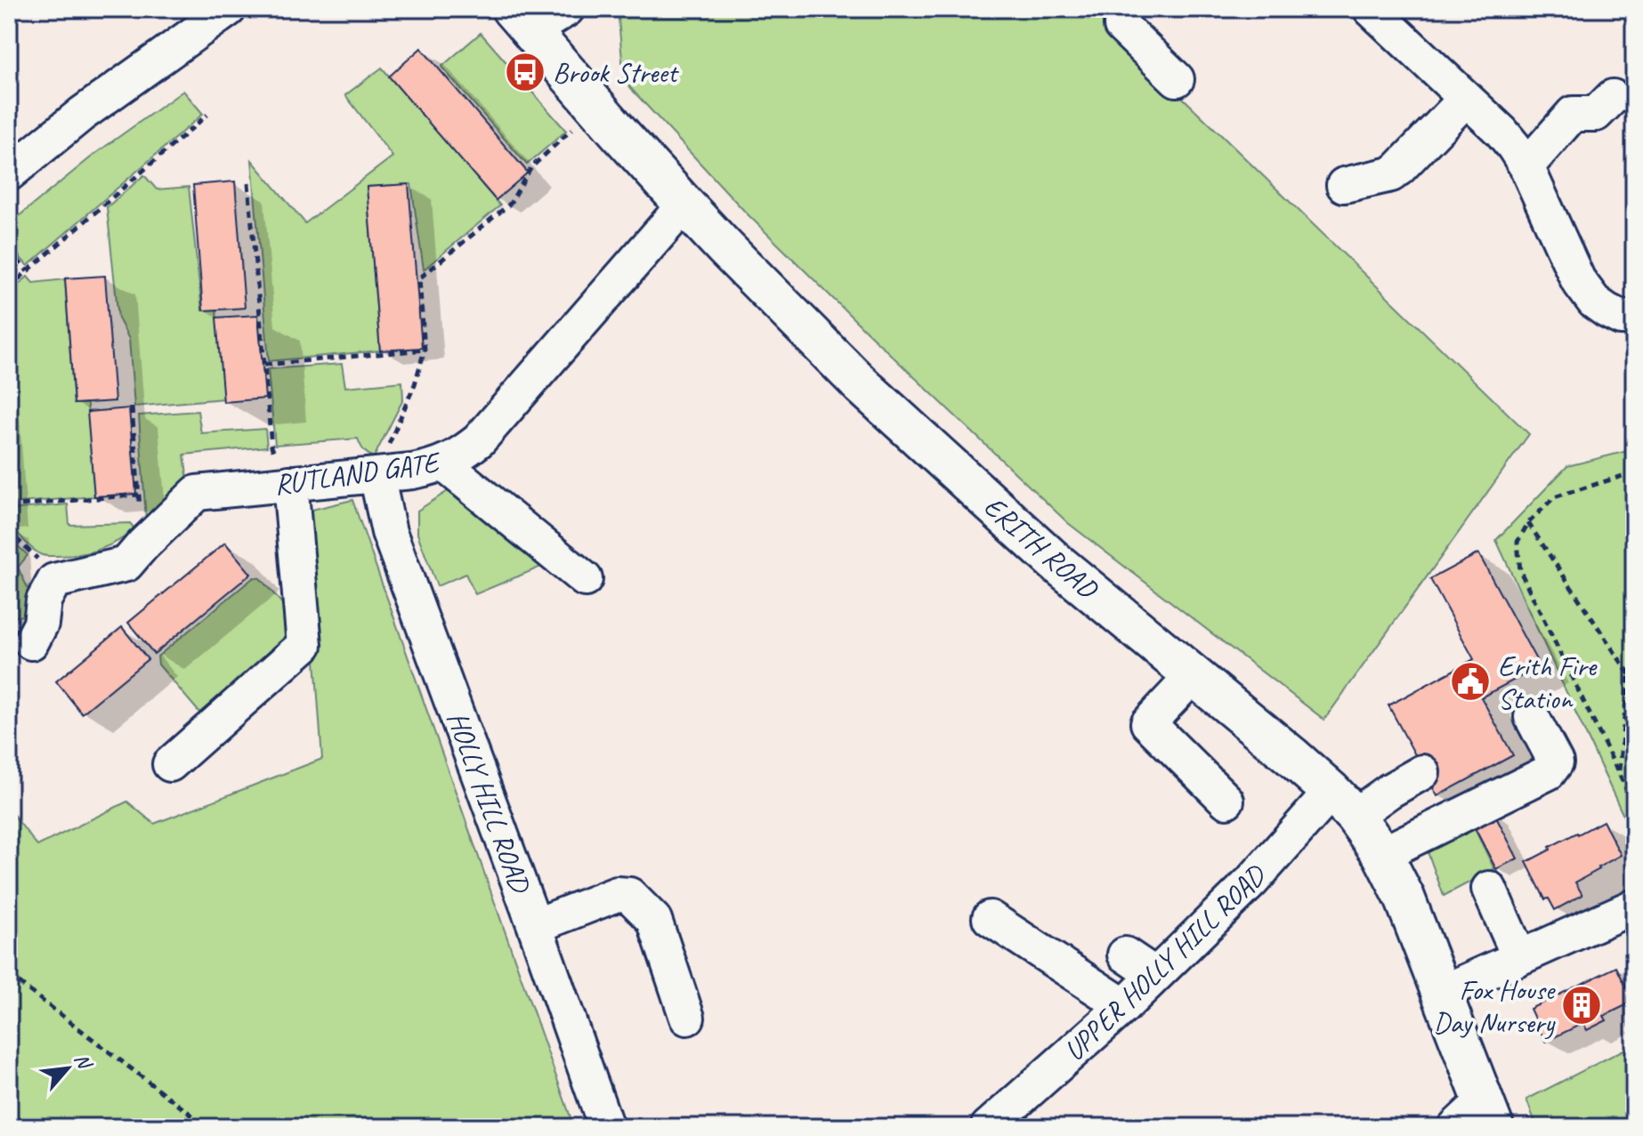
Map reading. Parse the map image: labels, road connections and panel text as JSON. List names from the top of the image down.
{
  "streets": {
    "main road": ["ERITH ROAD"],
    "street": ["RUTLAND GATE", "HOLLY HILL ROAD", "UPPER HOLLY HILL ROAD"]
  },
  "crossings": [
    ["RUTLAND GATE", "ERITH ROAD"],
    ["RUTLAND GATE", "HOLLY HILL ROAD"],
    ["ERITH ROAD", "UPPER HOLLY HILL ROAD"]
  ],
  "places": {
    "bus stop": ["Brook Street"],
    "public building": ["Erith Fire Station"],
    "building": ["Fox House Day Nursery"]
  },
  "north": "top right"
}
